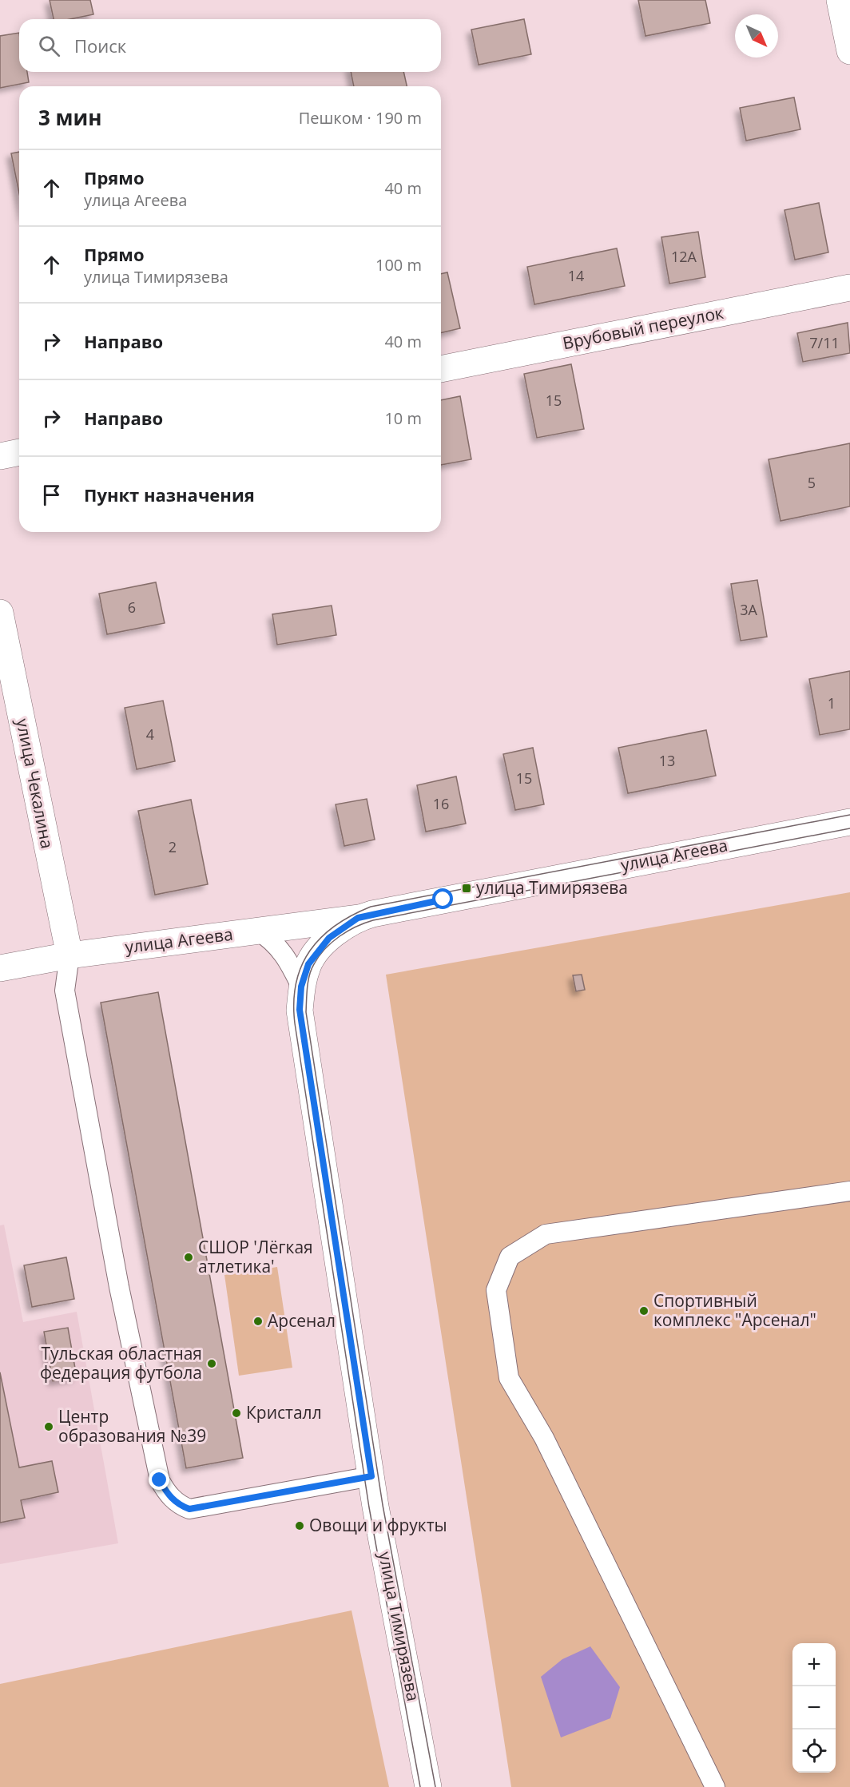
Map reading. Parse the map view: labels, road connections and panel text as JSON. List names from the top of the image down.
{
  "streets": {
    "street": [
      "Врубовый переулок",
      "улица Чекалина",
      "улица Агеева",
      "улица Тимирязева"
    ]
  },
  "crossings": [
    ["улица Чекалина", "улица Агеева"],
    ["улица Агеева", "улица Тимирязева"]
  ],
  "places": {
    "transit": ["улица Тимирязева"],
    "other": [
      "СШОР 'Лёгкая атлетика'",
      "Спортивный комплекс \"Арсенал\"",
      "Арсенал",
      "Тульская областная федерация футбола",
      "Кристалл",
      "Центр образования №39",
      "Овощи и фрукты"
    ]
  },
  "house_numbers": [
    "12А",
    "14",
    "7/11",
    "15",
    "5",
    "6",
    "3А",
    "1",
    "4",
    "13",
    "15",
    "16",
    "2"
  ],
  "north": "bottom right",
  "page": {
    "search": "Поиск",
    "heading": ["3 мин", "Пешком · 190 m"],
    "list": [
      ["Прямо", "улица Агеева", "40 m"],
      ["Прямо", "улица Тимирязева", "100 m"],
      ["Направо", "40 m"],
      ["Направо", "10 m"],
      "Пункт назначения"
    ],
    "map_buttons": ["+", "−"]
  }
}
